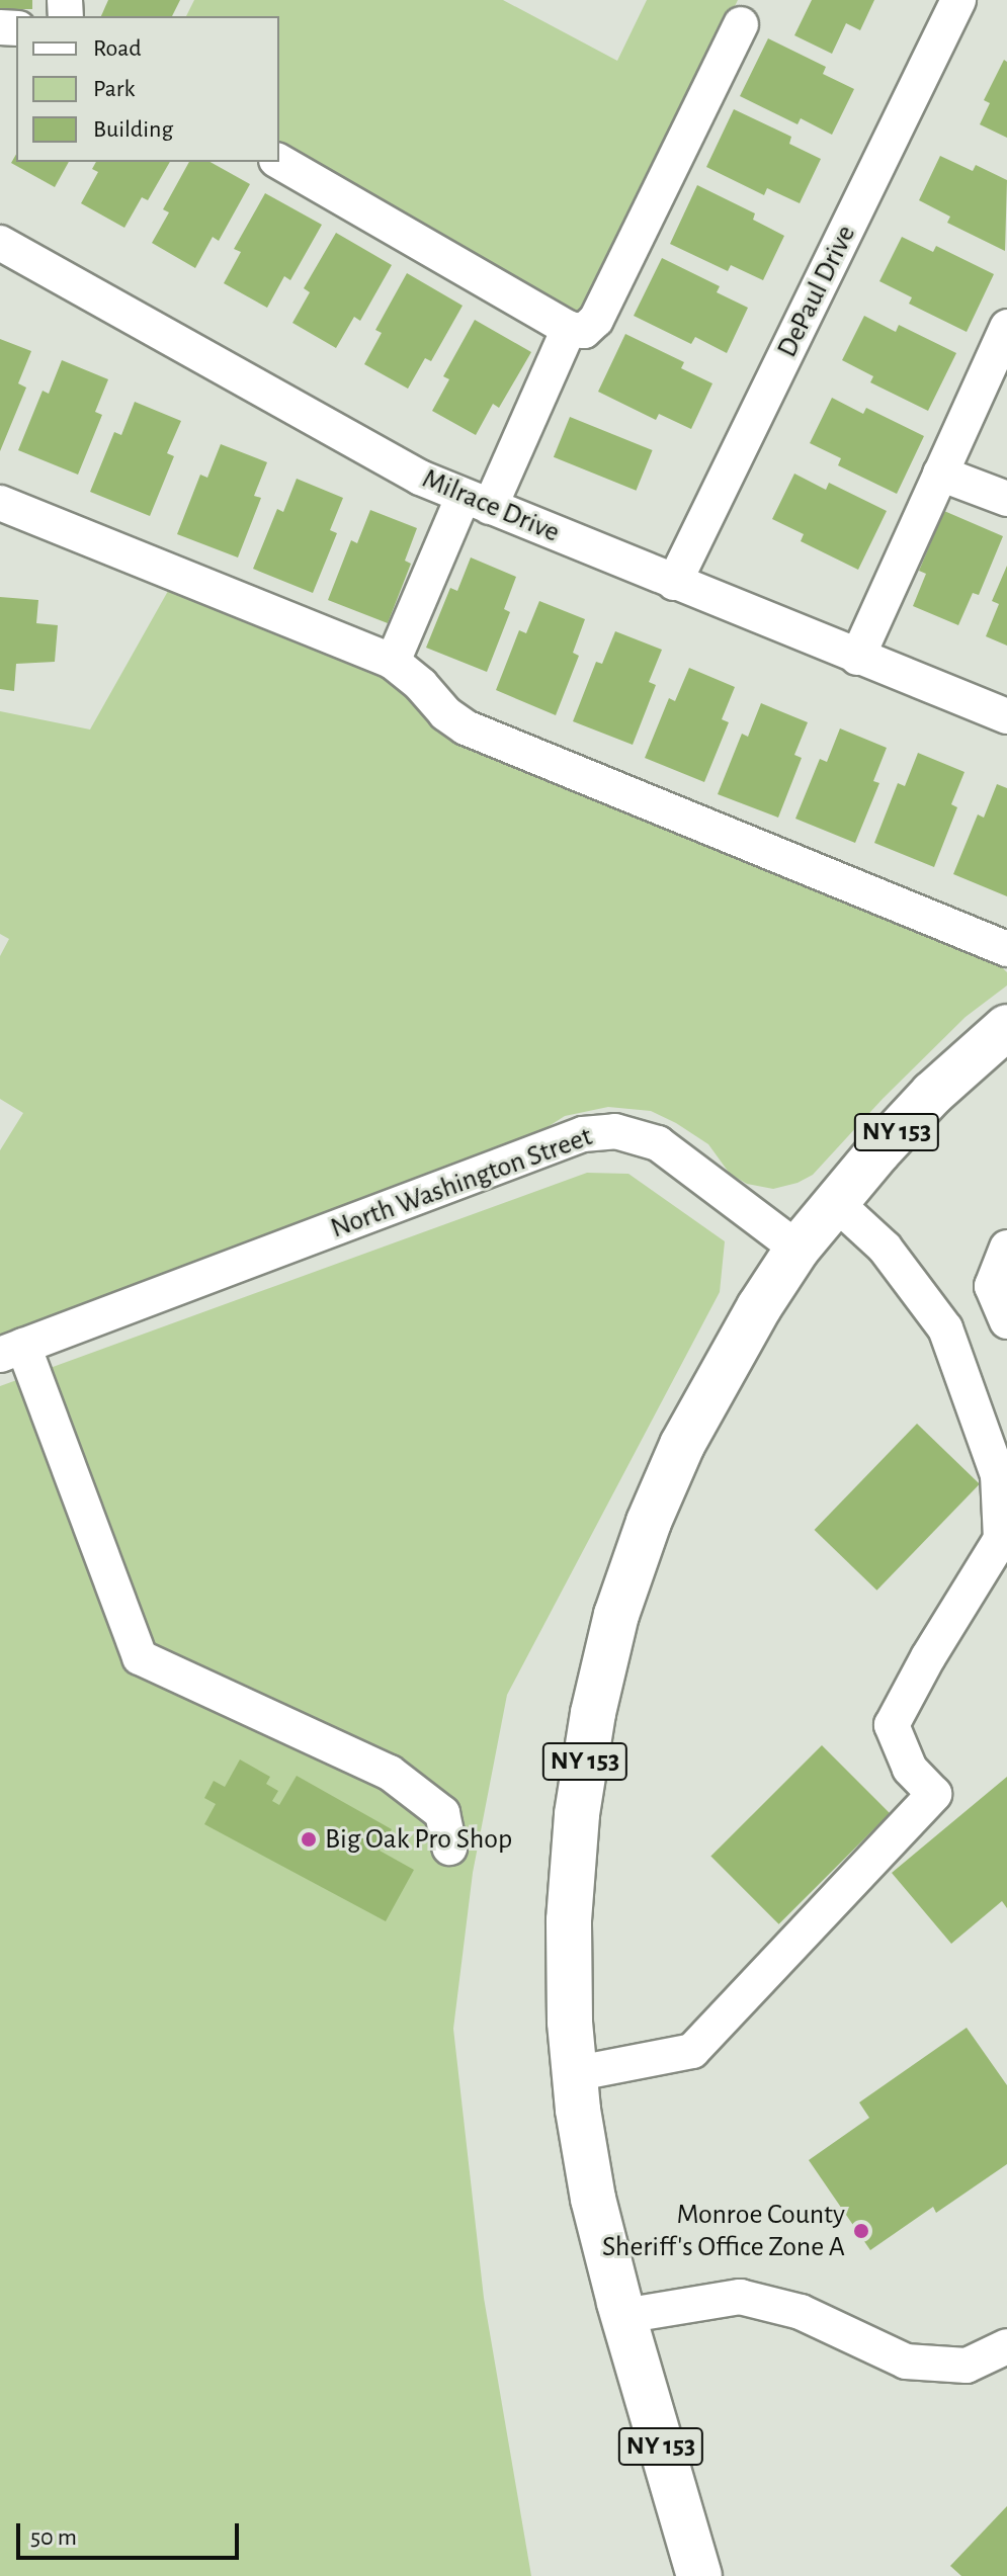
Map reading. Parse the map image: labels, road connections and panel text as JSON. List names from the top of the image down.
{
  "streets": {
    "main road": ["NY 153"],
    "street": ["DePaul Drive", "Milrace Drive", "North Washington Street"]
  },
  "crossings": [
    ["DePaul Drive", "Milrace Drive"],
    ["NY 153", "North Washington Street"]
  ],
  "places": ["Big Oak Pro Shop", "Monroe County Sheriff's Office Zone A"],
  "legend": ["Road", "Park", "Building"],
  "scale_bar": "50 m"
}
